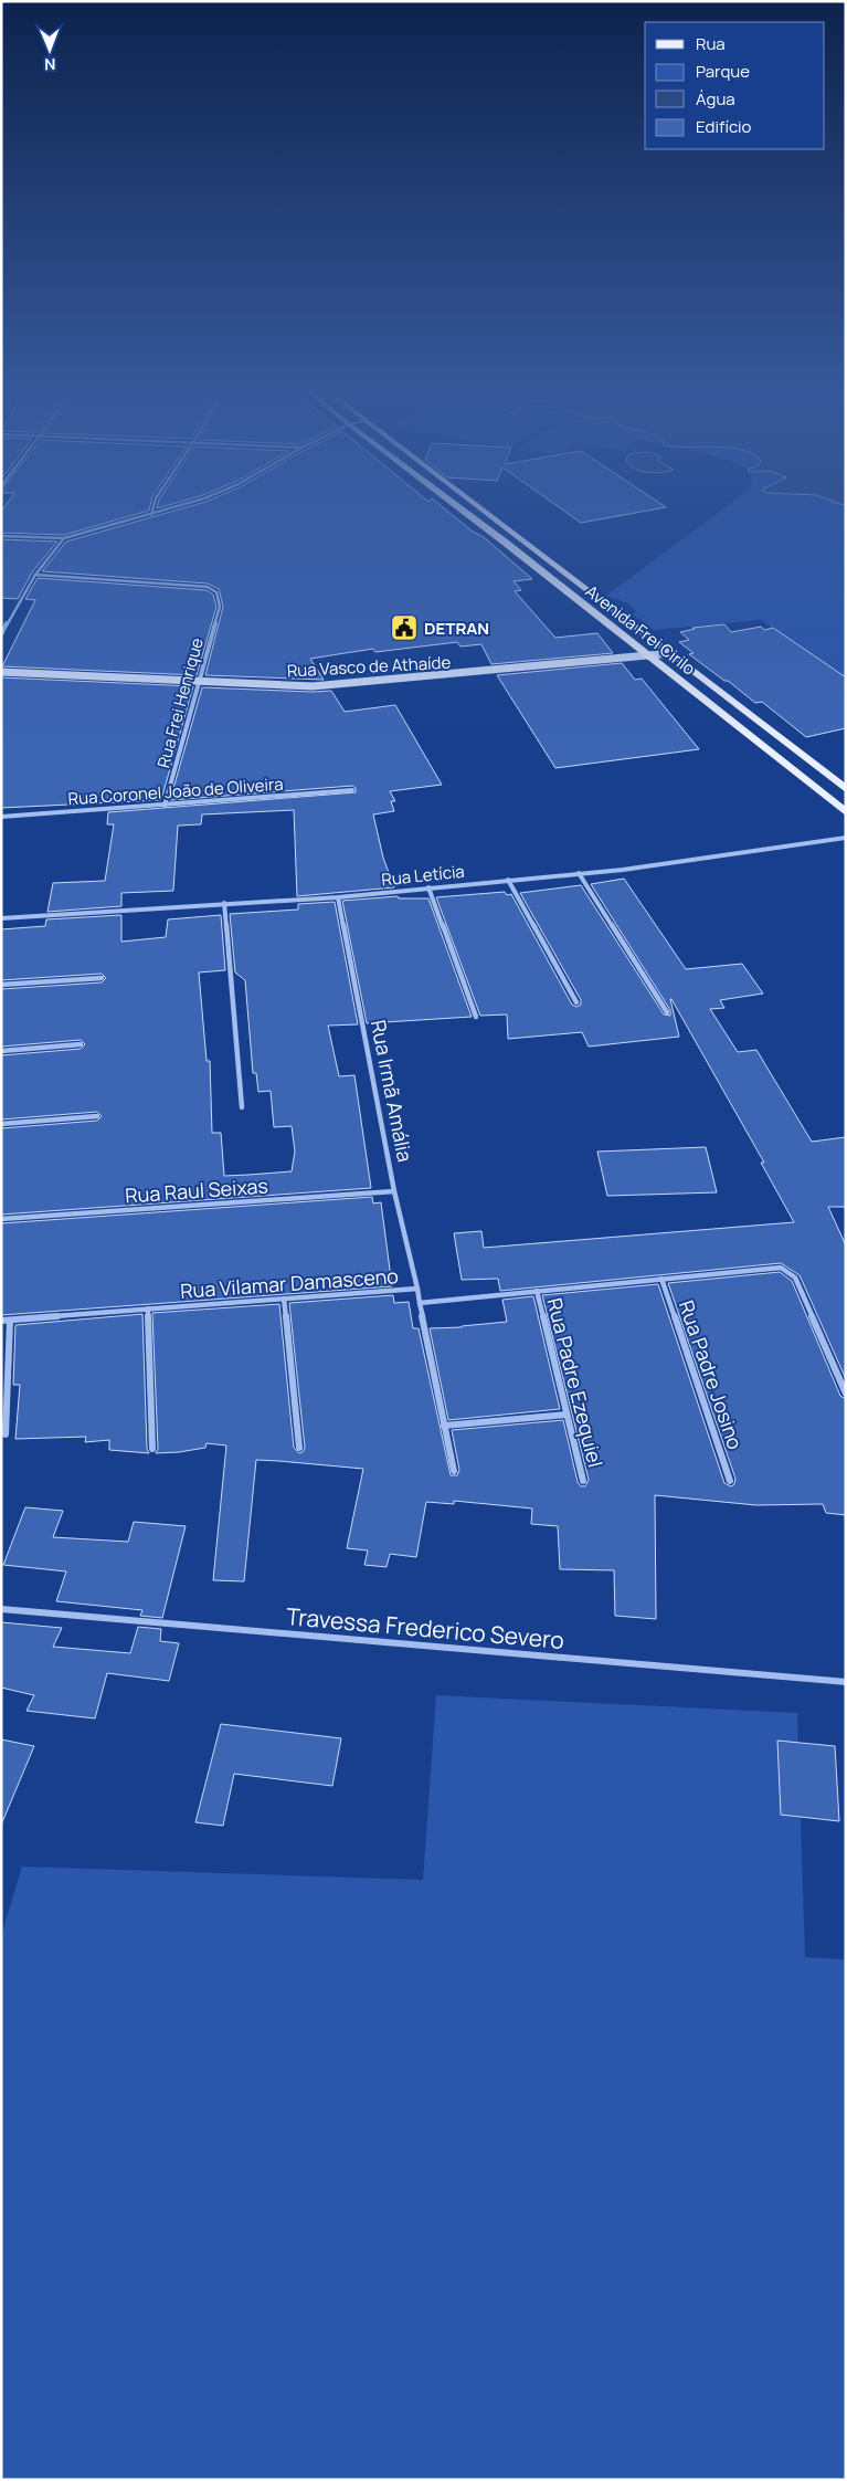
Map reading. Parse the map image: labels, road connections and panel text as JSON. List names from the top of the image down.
{
  "streets": {
    "main road": ["Avenida Frei Cirilo"],
    "street": [
      "Rua Vasco de Athaíde",
      "Rua Frei Henrique",
      "Rua Coronel João de Oliveira",
      "Rua Letícia",
      "Rua Irmã Amália",
      "Rua Raul Seixas",
      "Rua Vilamar Damasceno",
      "Rua Padre Josino",
      "Rua Padre Ezequiel",
      "Travessa Frederico Severo"
    ]
  },
  "crossings": [
    ["Avenida Frei Cirilo", "Rua Vasco de Athaíde"],
    ["Rua Vasco de Athaíde", "Rua Frei Henrique"],
    ["Rua Frei Henrique", "Rua Coronel João de Oliveira"],
    ["Rua Letícia", "Rua Irmã Amália"],
    ["Rua Irmã Amália", "Rua Raul Seixas"],
    ["Rua Irmã Amália", "Rua Vilamar Damasceno"],
    ["Rua Vilamar Damasceno", "Rua Padre Josino"],
    ["Rua Vilamar Damasceno", "Rua Padre Ezequiel"]
  ],
  "places": {
    "public building": ["DETRAN"]
  },
  "legend": [
    "Rua",
    "Parque",
    "Água",
    "Edifício"
  ],
  "north": "bottom"
}
